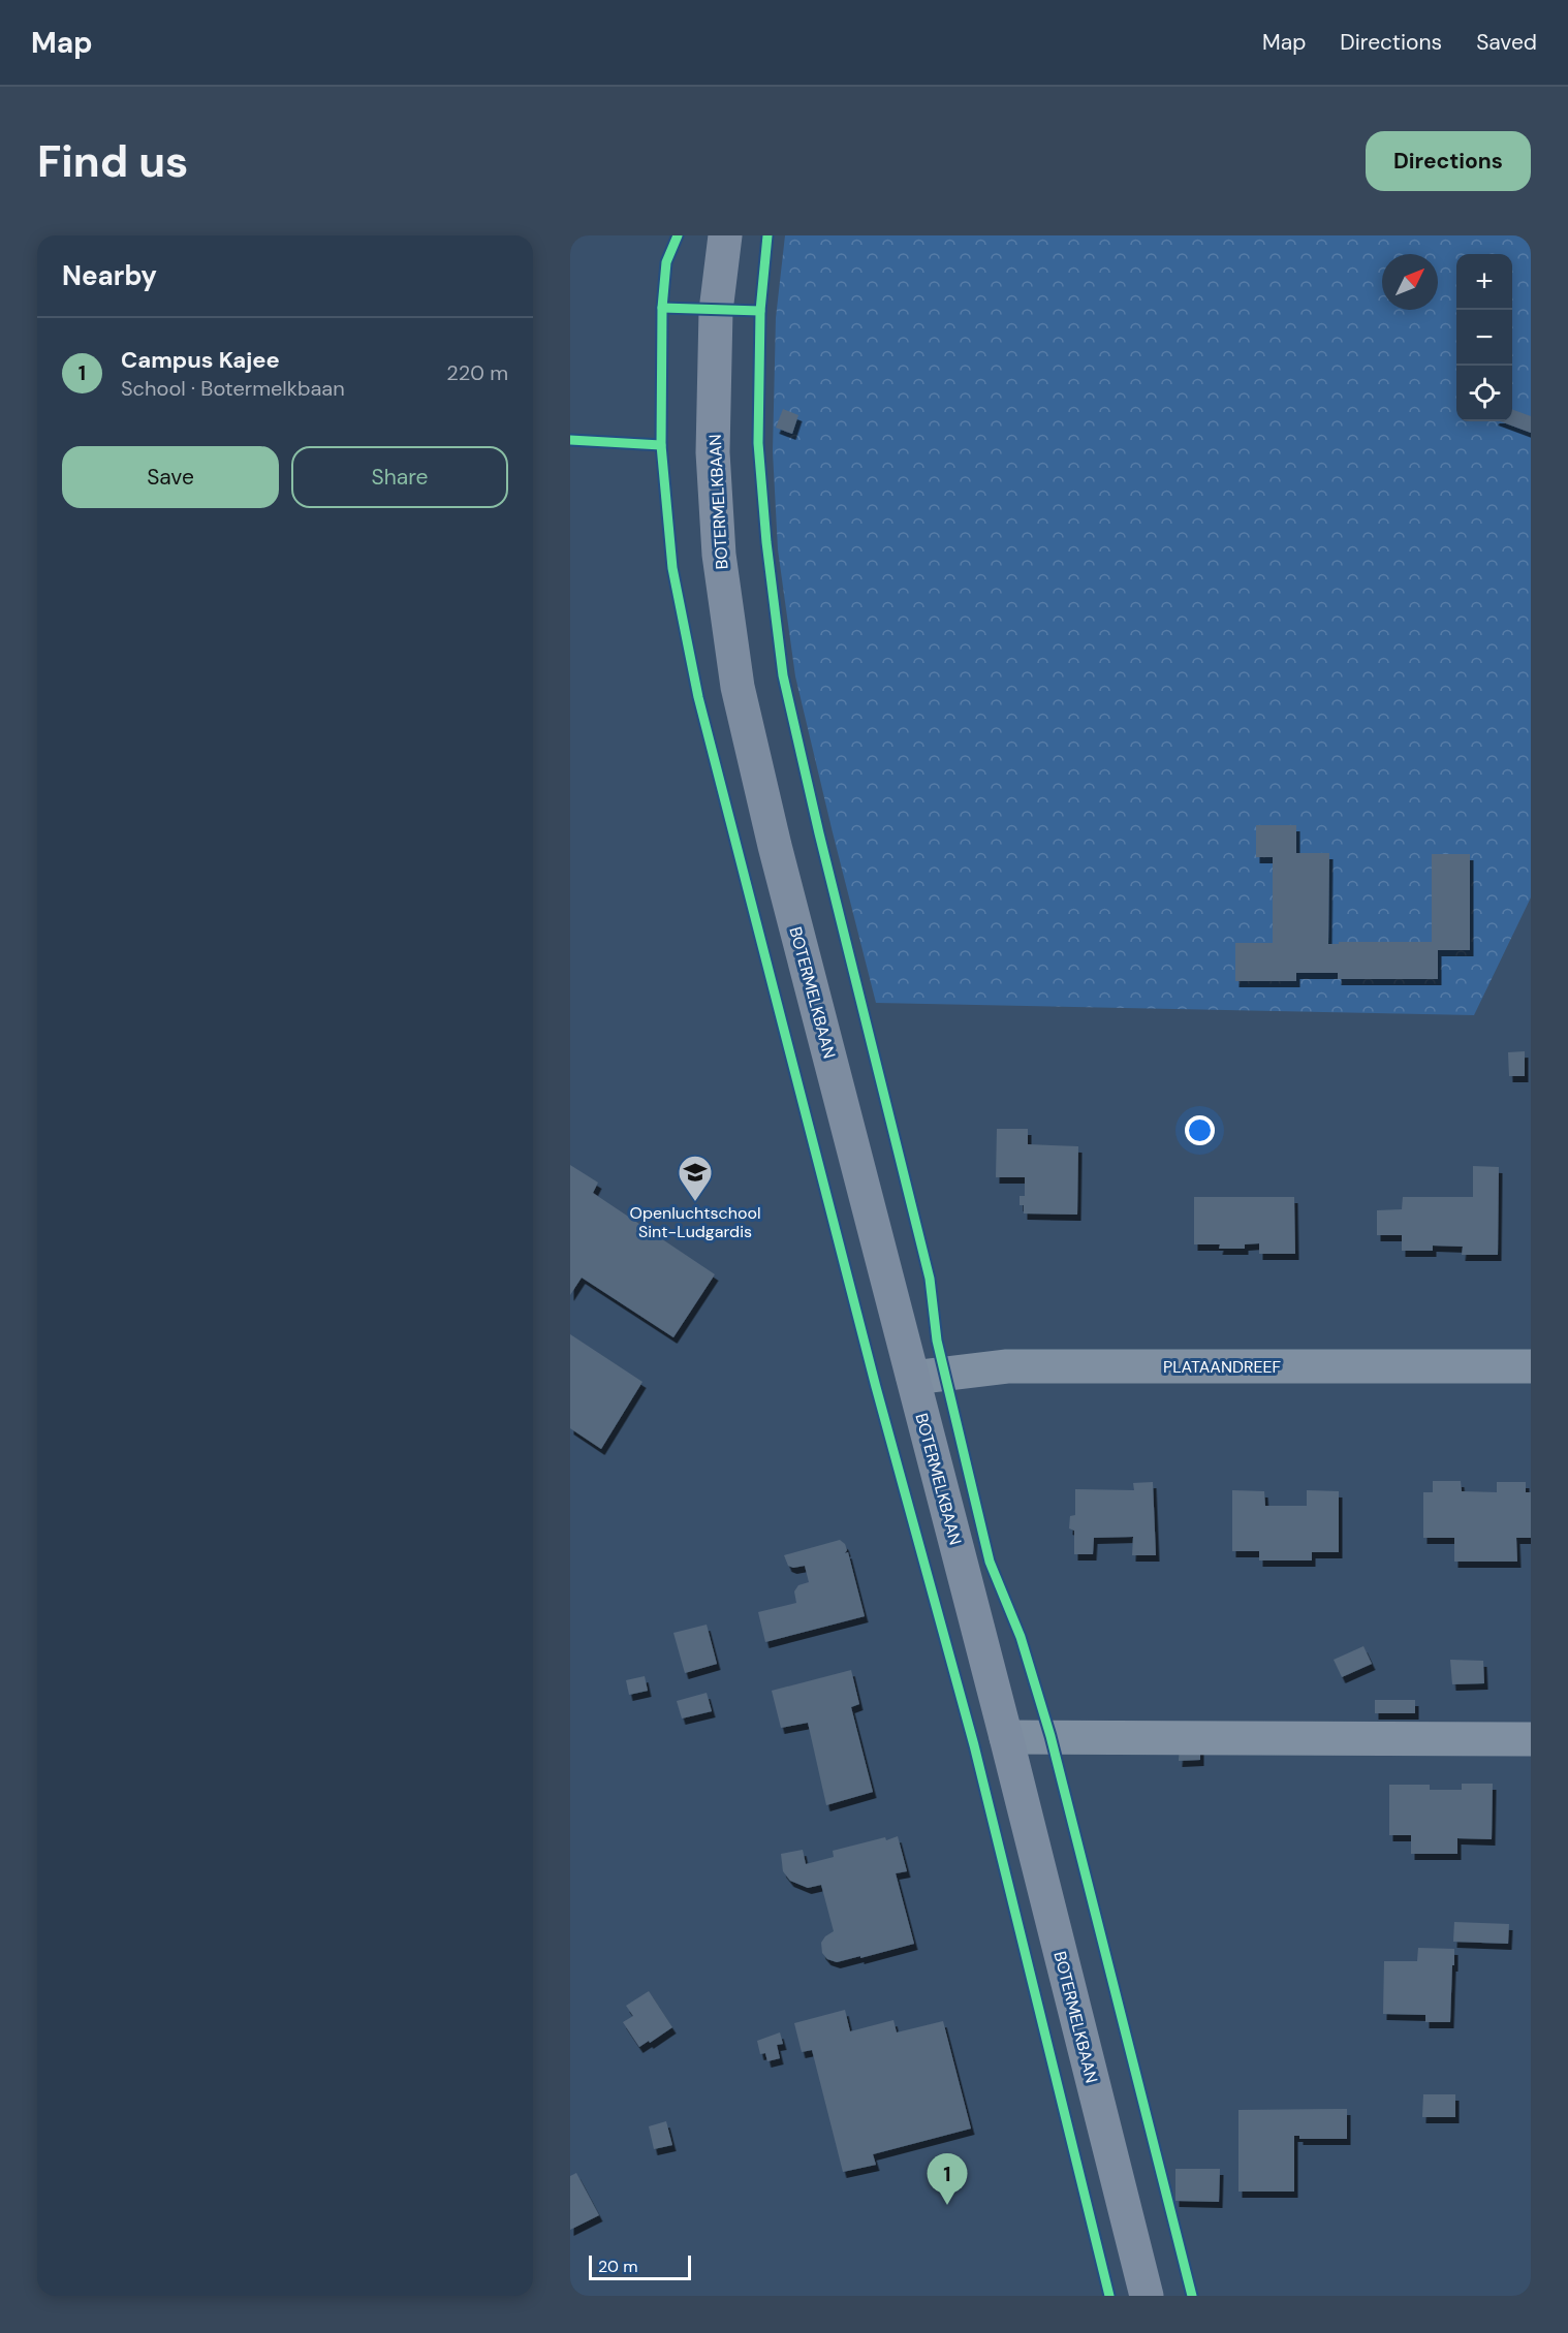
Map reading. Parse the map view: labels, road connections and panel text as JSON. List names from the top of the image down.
{
  "streets": {
    "main road": ["BOTERMELKBAAN"],
    "street": ["PLATAANDREEF"]
  },
  "crossings": [
    ["BOTERMELKBAAN", "PLATAANDREEF"]
  ],
  "places": {
    "school or university": ["Openluchtschool Sint-Ludgardis"]
  },
  "scale_bar": "20 m",
  "north": "top right",
  "page": {
    "header": "Map",
    "nav": ["Map", "Directions", "Saved"],
    "buttons": [
      "Directions",
      ["Save", "Share"]
    ],
    "title": "Find us",
    "heading": "Nearby",
    "map_buttons": ["+", "−"],
    "list": [
      {
        "mark": "1",
        "name": "Campus Kajee",
        "note": "School · Botermelkbaan",
        "value": "220 m"
      }
    ],
    "pins": "1",
    "scale": "20 m"
  }
}
